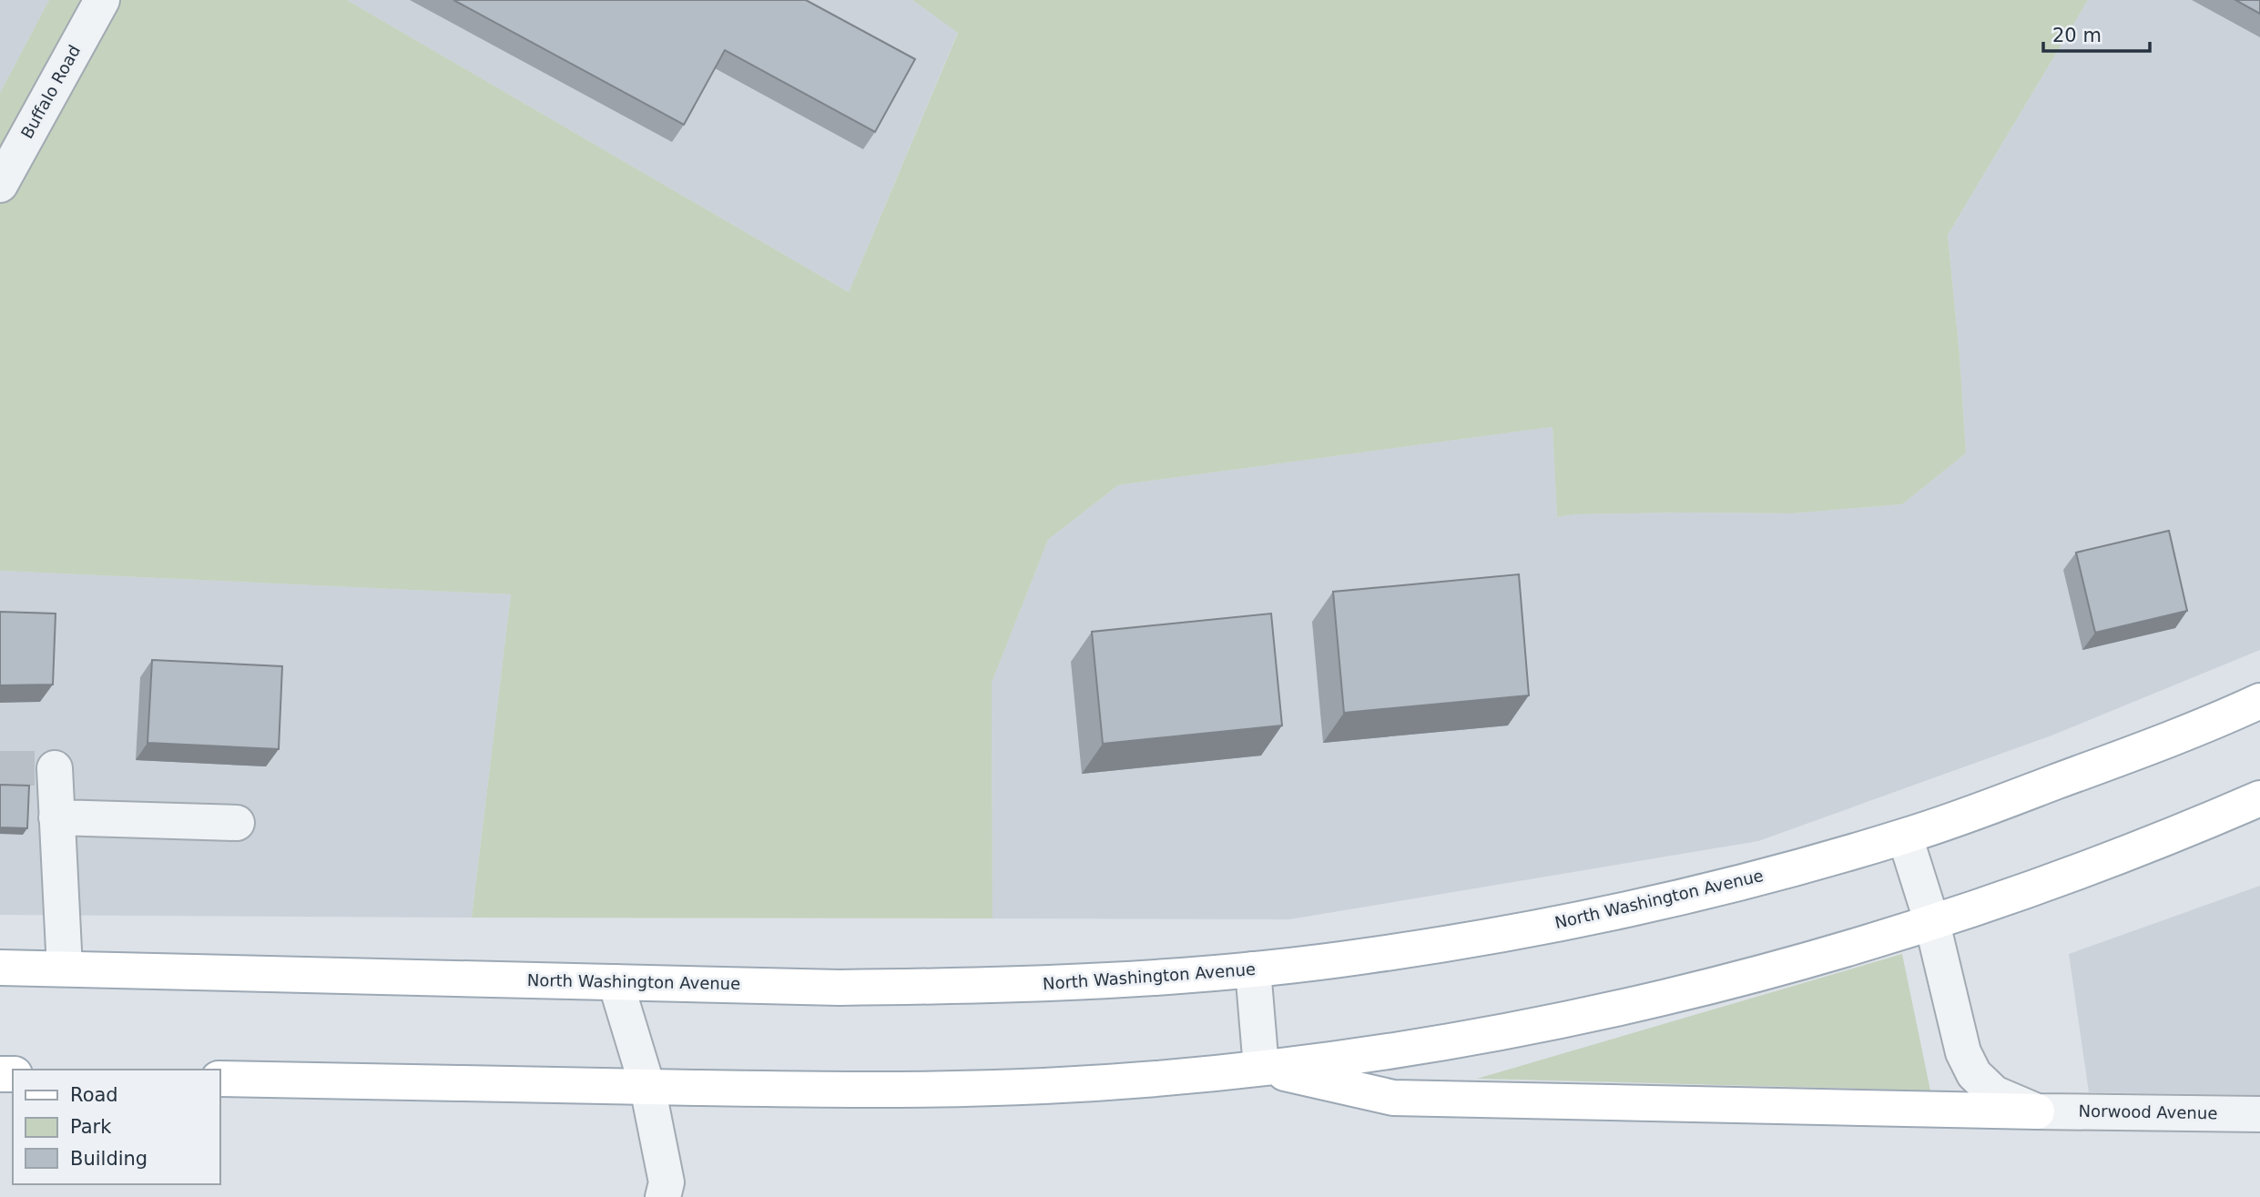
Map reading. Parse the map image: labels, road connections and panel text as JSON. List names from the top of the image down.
{
  "streets": {
    "main road": ["North Washington Avenue"],
    "street": ["Buffalo Road", "Norwood Avenue"]
  },
  "legend": ["Road", "Park", "Building"],
  "scale_bar": "20 m"
}
